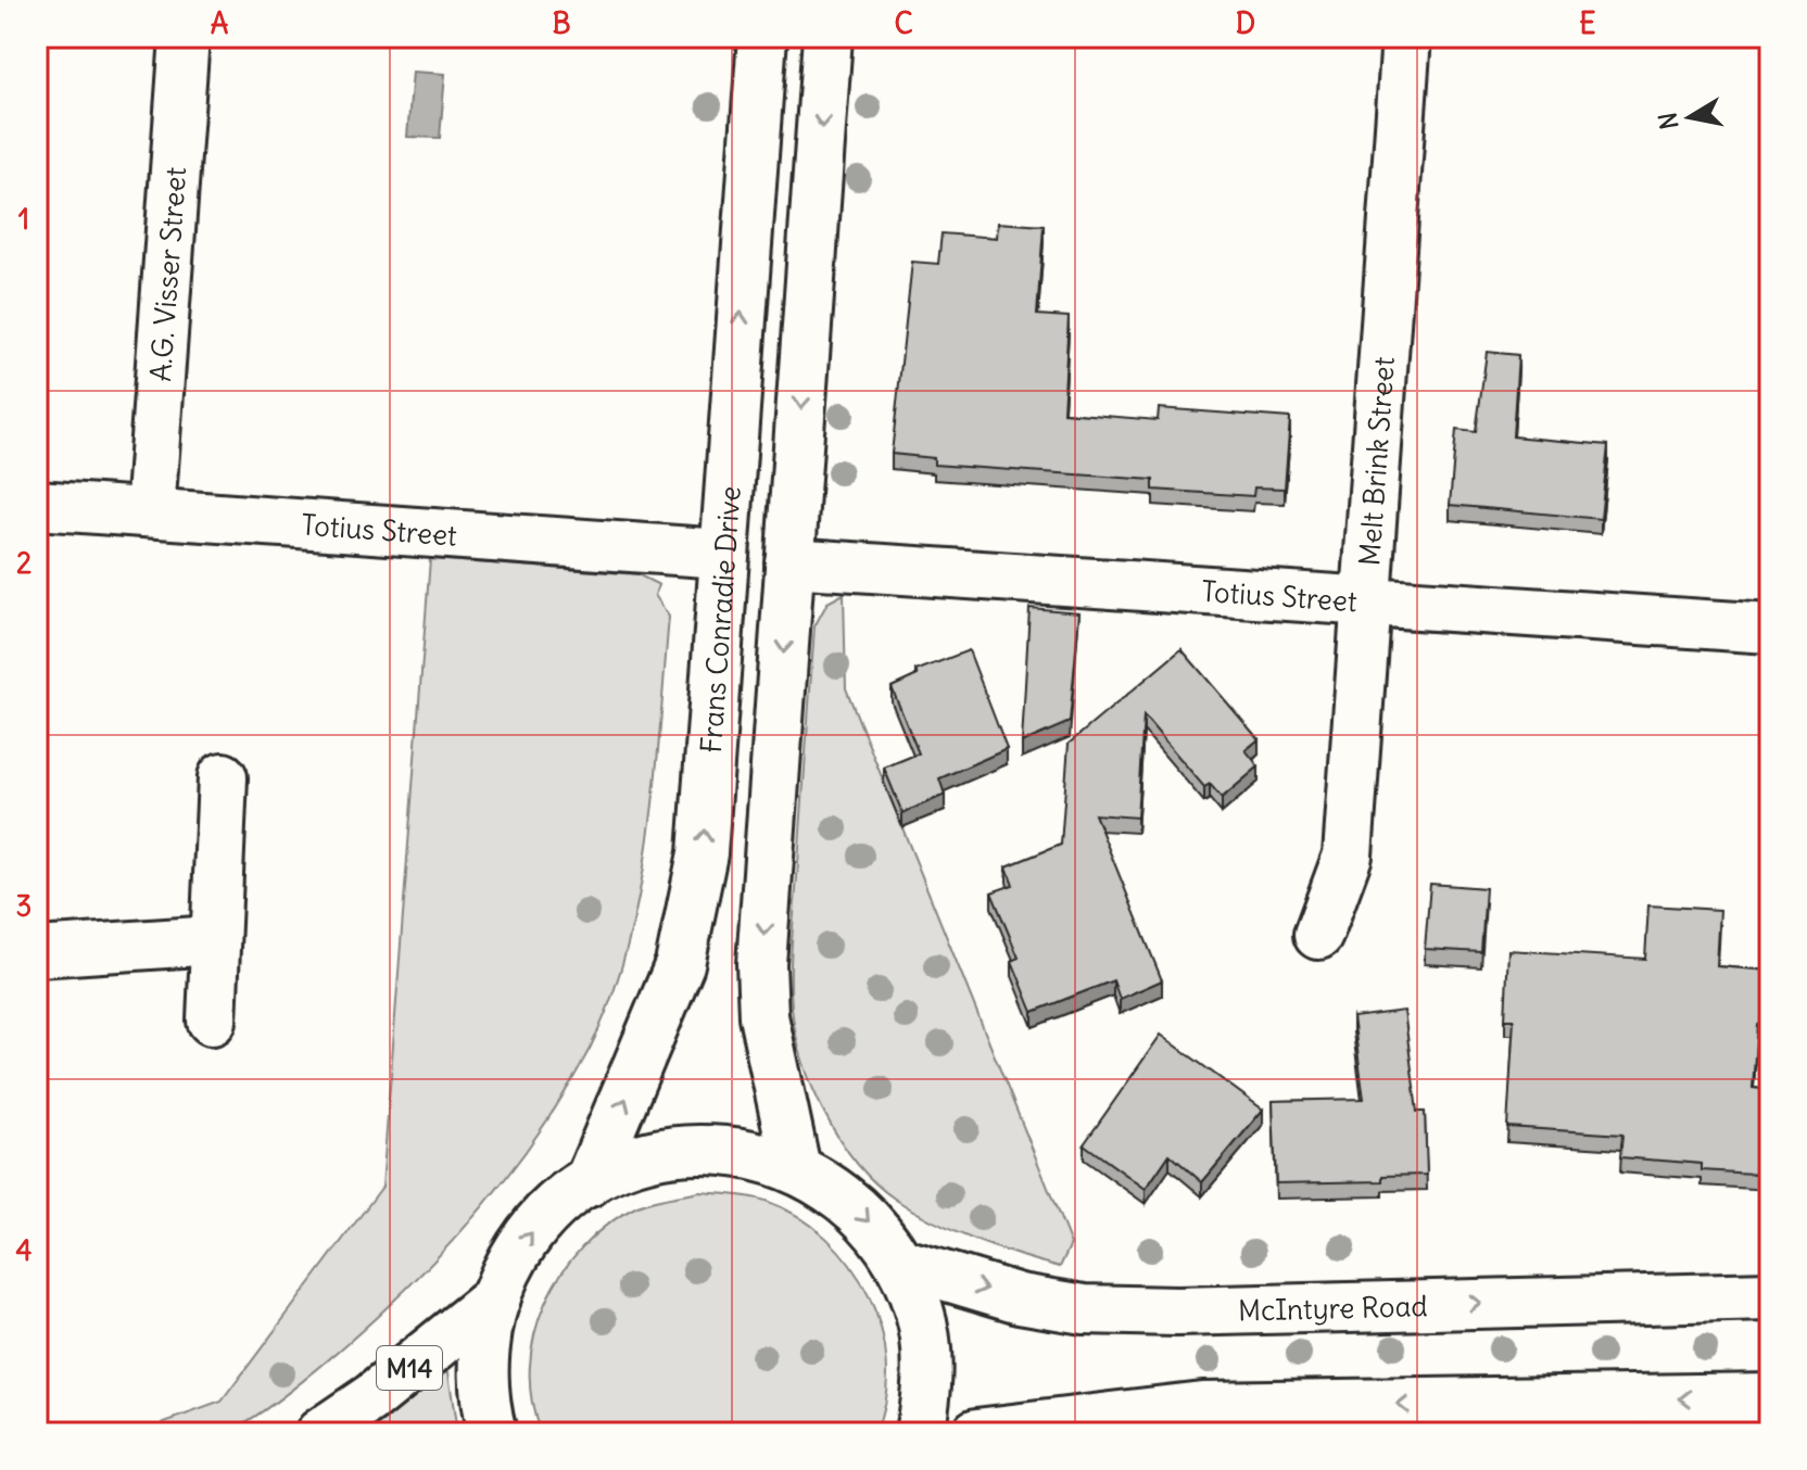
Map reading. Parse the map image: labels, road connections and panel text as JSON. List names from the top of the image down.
{
  "streets": {
    "main road": [
      "A.G. Visser Street",
      "Melt Brink Street",
      "Totius Street",
      "Frans Conradie Drive",
      "McIntyre Road",
      "M14"
    ]
  },
  "crossings": [
    ["A.G. Visser Street", "Totius Street"],
    ["Melt Brink Street", "Totius Street"],
    ["Totius Street", "Frans Conradie Drive"],
    ["Frans Conradie Drive", "M14"],
    ["McIntyre Road", "M14"]
  ],
  "north": "left",
  "grid": {
    "columns": [
      "A",
      "B",
      "C",
      "D",
      "E"
    ],
    "rows": [
      "1",
      "2",
      "3",
      "4"
    ]
  }
}
